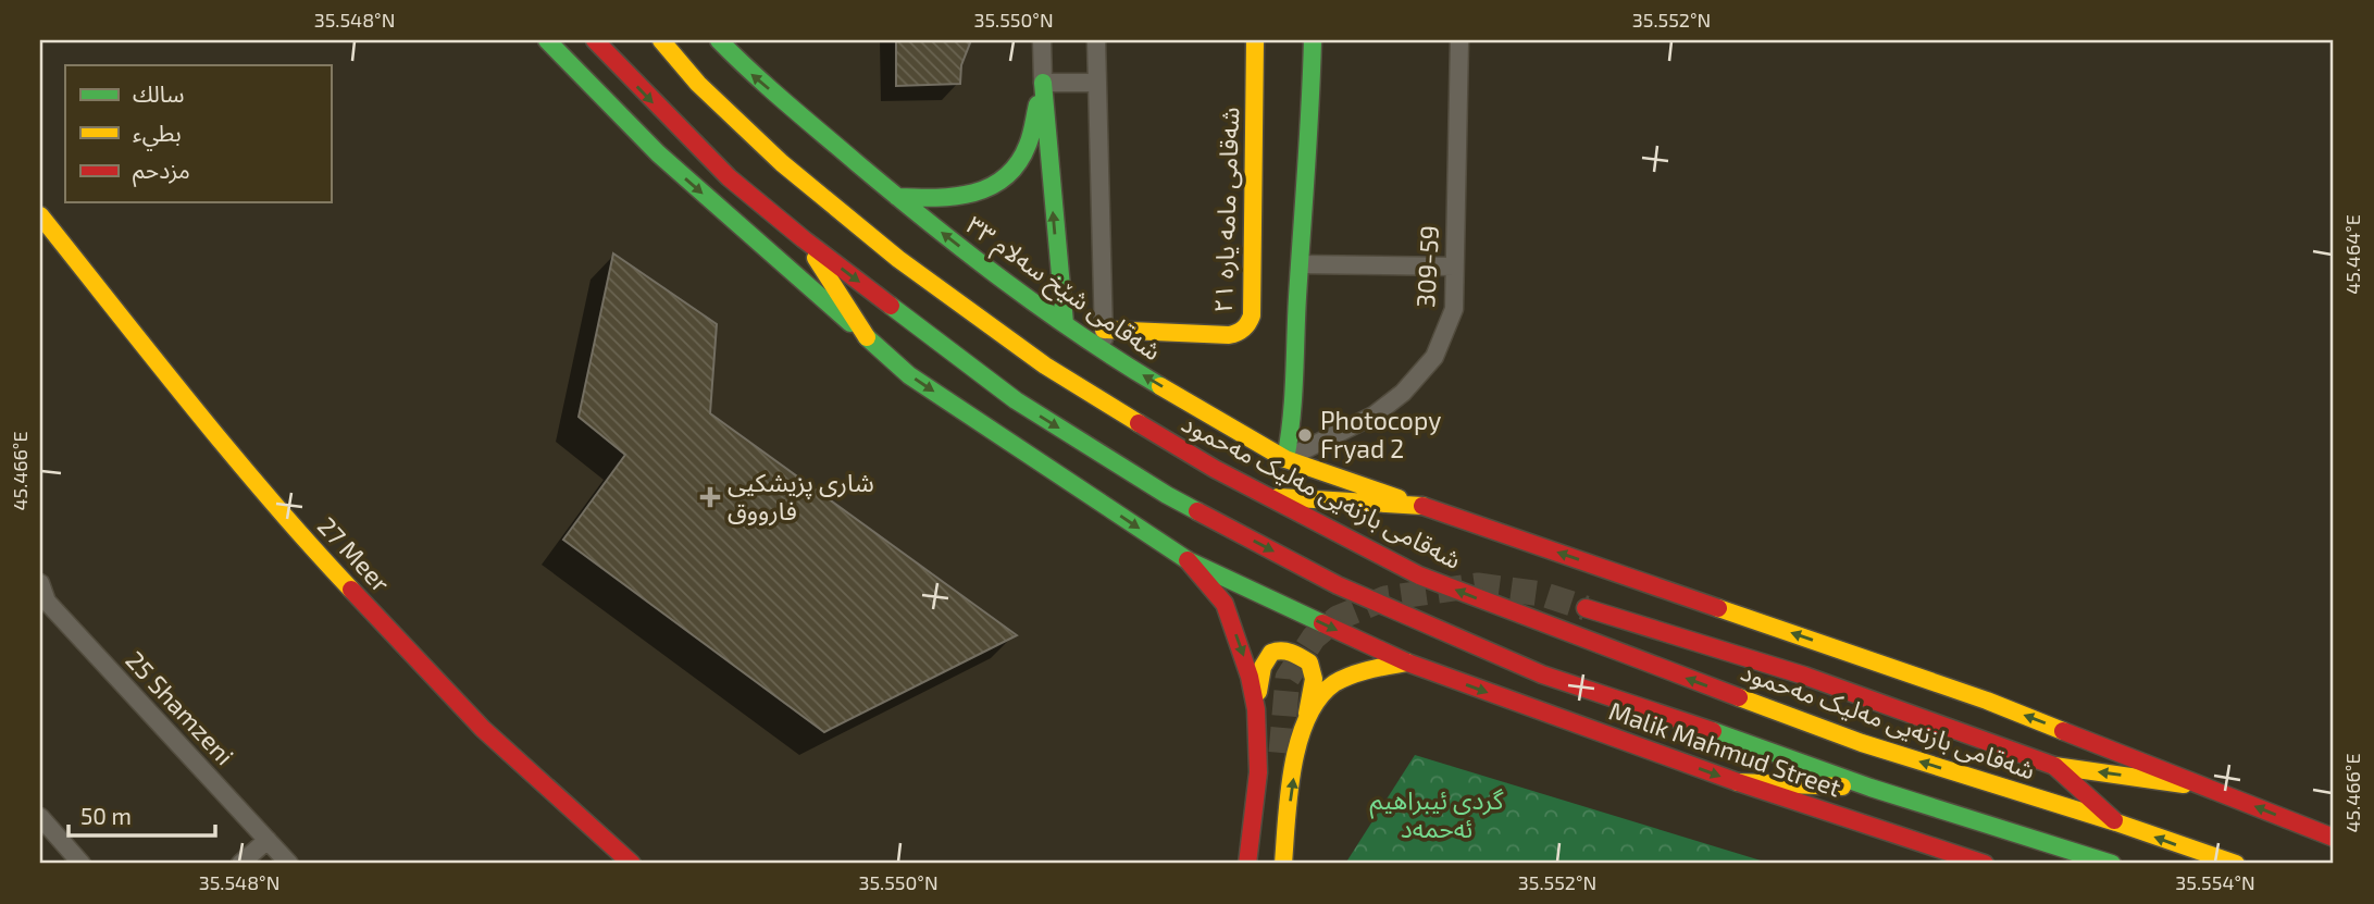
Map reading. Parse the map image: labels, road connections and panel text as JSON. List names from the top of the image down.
{
  "streets": {
    "main road": [
      "شەقامی مامە یارە ٢١",
      "شەقامی شێخ سەلام ٣٣",
      "شەقامی بازنەیی مەلیک مەحمود",
      "27 Meer",
      "Malik Mahmud Street"
    ],
    "street": ["309-59", "25 Shamzeni"]
  },
  "crossings": [
    ["309-59", "شەقامی شێخ سەلام ٣٣"]
  ],
  "parks": ["گردی ئیبراھیم ئەحمەد"],
  "places": {
    "other": ["Photocopy Fryad 2"],
    "health": ["شاری پزیشکیی فارووق"]
  },
  "legend": ["سالك", "بطيء", "مزدحم"],
  "scale_bar": "50 m",
  "coordinates": [
    "35.548°N",
    "35.550°N",
    "35.552°N",
    "45.464°E",
    "45.466°E",
    "35.554°N"
  ]
}
